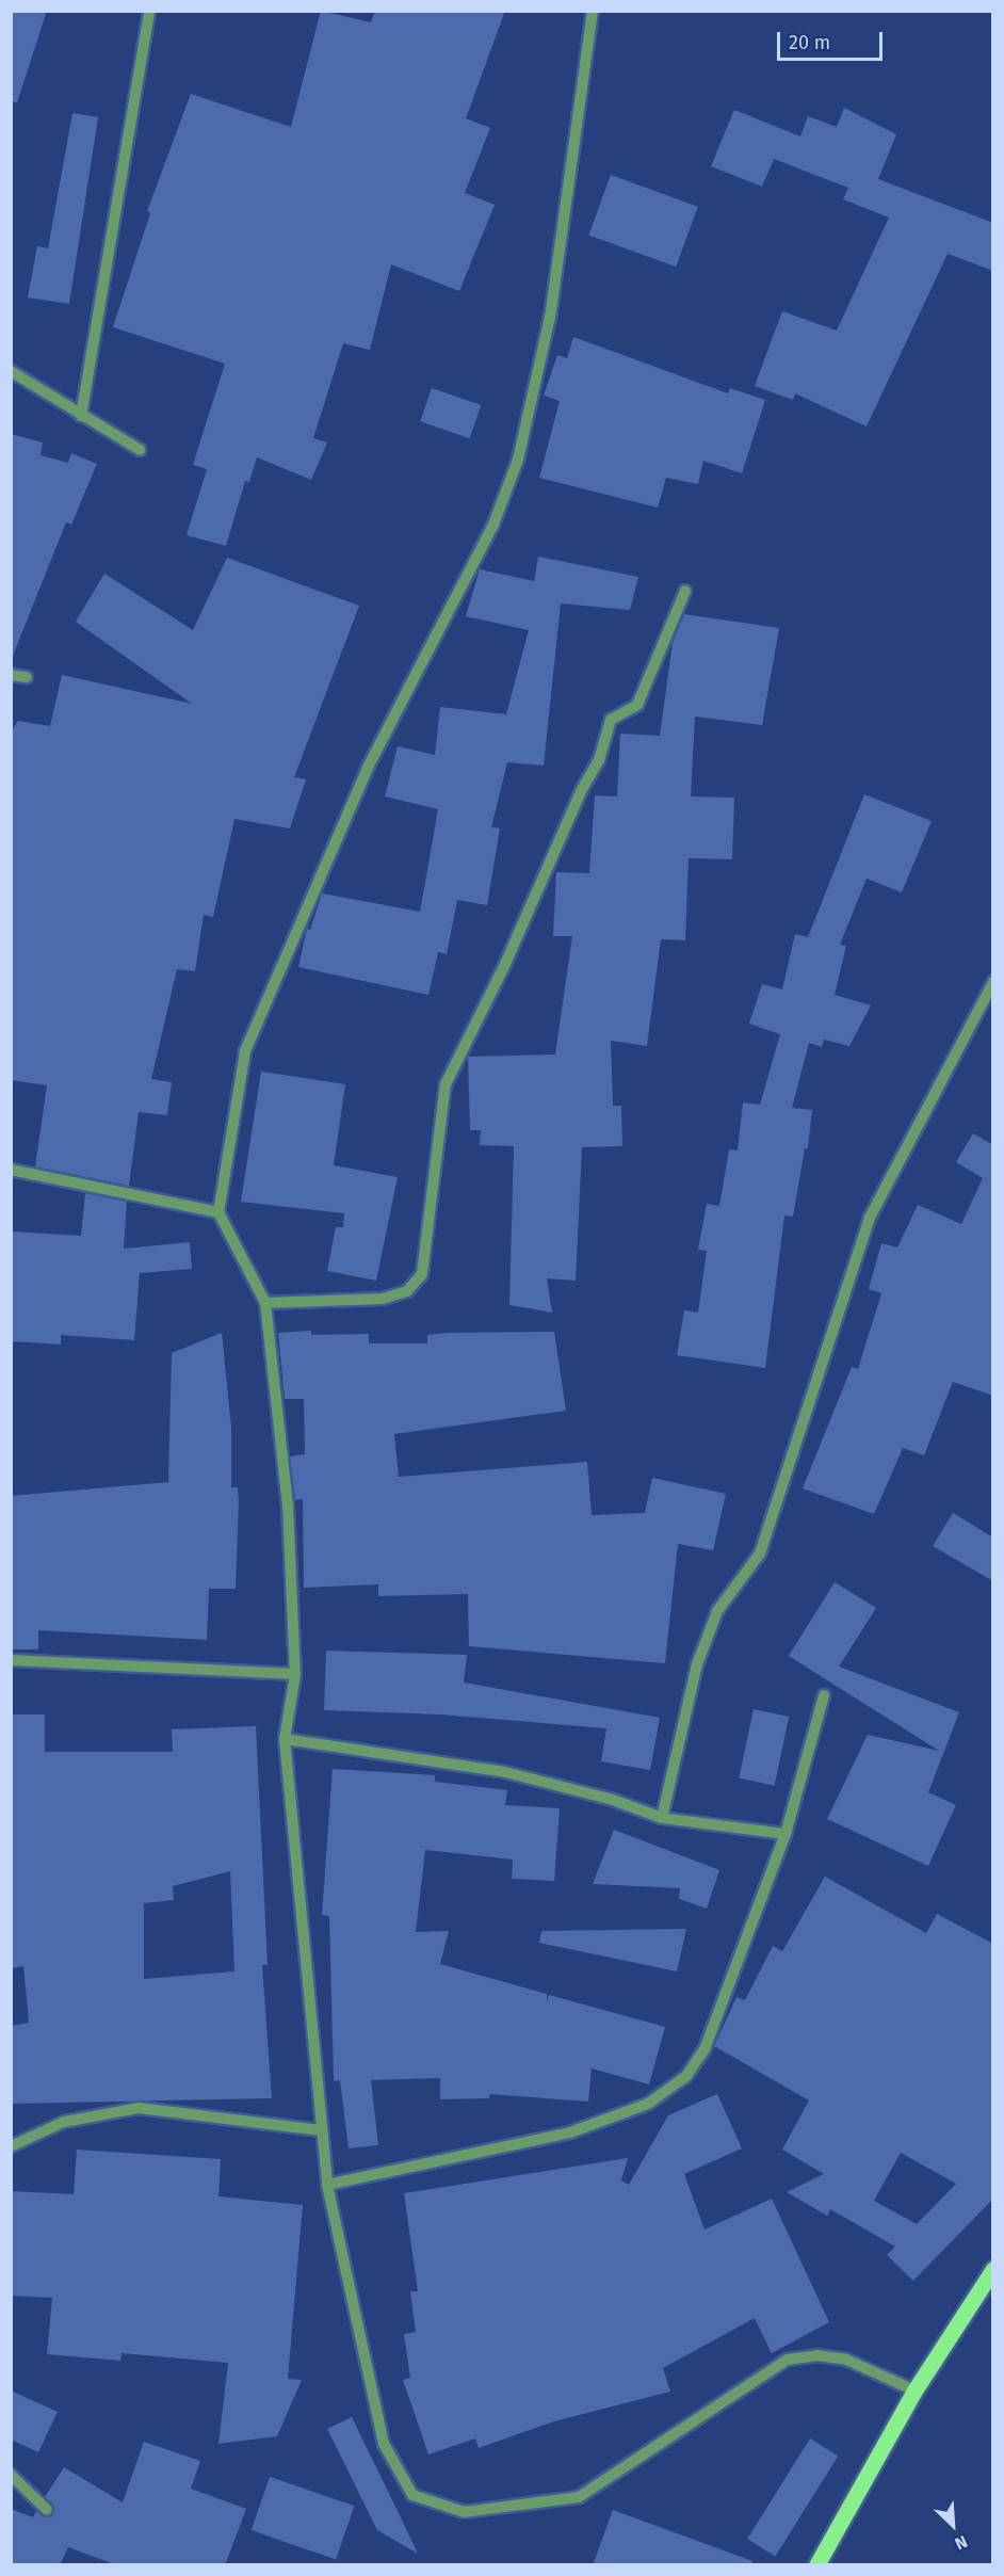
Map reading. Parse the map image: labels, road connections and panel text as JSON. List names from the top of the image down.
{
  "scale_bar": "20 m",
  "north": "bottom right"
}
